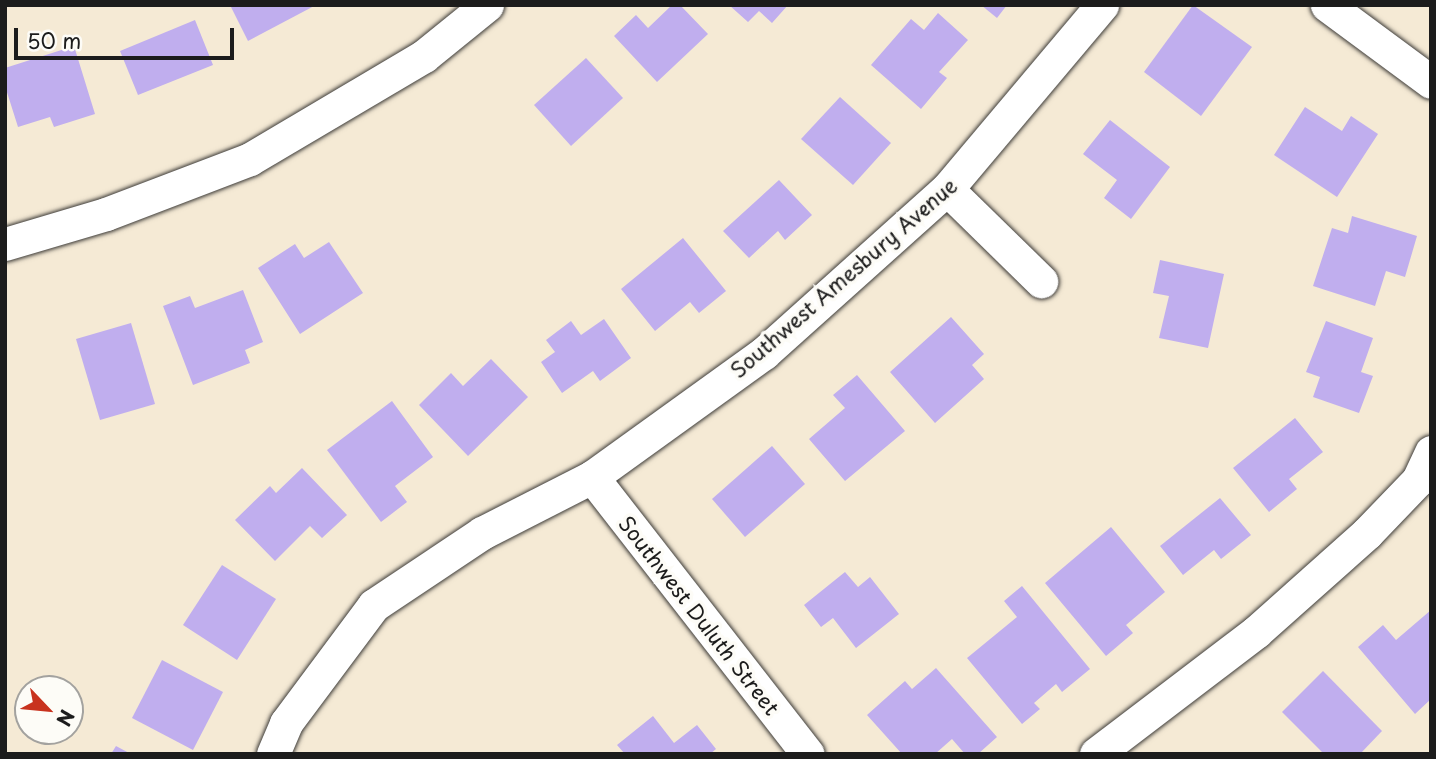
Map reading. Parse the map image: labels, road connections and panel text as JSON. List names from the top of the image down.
{
  "streets": {
    "street": ["Southwest Amesbury Avenue", "Southwest Duluth Street"]
  },
  "crossings": [
    ["Southwest Amesbury Avenue", "Southwest Duluth Street"]
  ],
  "scale_bar": "50 m",
  "north": "bottom right"
}
